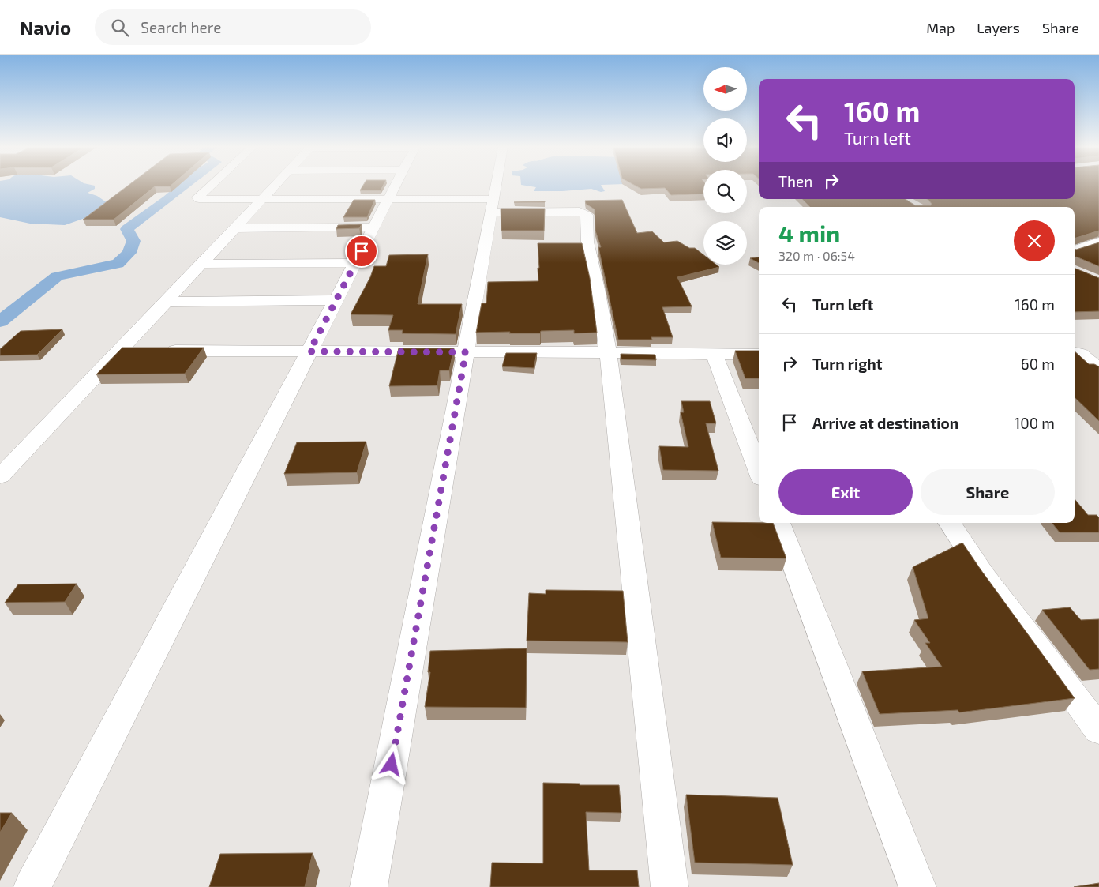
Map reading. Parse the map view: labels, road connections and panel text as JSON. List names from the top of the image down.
{
  "north": "left",
  "page": {
    "header": "Navio",
    "search": "Search here",
    "nav": ["Map", "Layers", "Share"],
    "turn": ["160 m", "Turn left"],
    "then": "Then",
    "heading": ["4 min", "320 m · 06:54"],
    "list": [
      {
        "name": "Turn left",
        "value": "160 m"
      },
      {
        "name": "Turn right",
        "value": "60 m"
      },
      {
        "name": "Arrive at destination",
        "value": "100 m"
      }
    ],
    "buttons": ["Exit", "Share"]
  }
}
